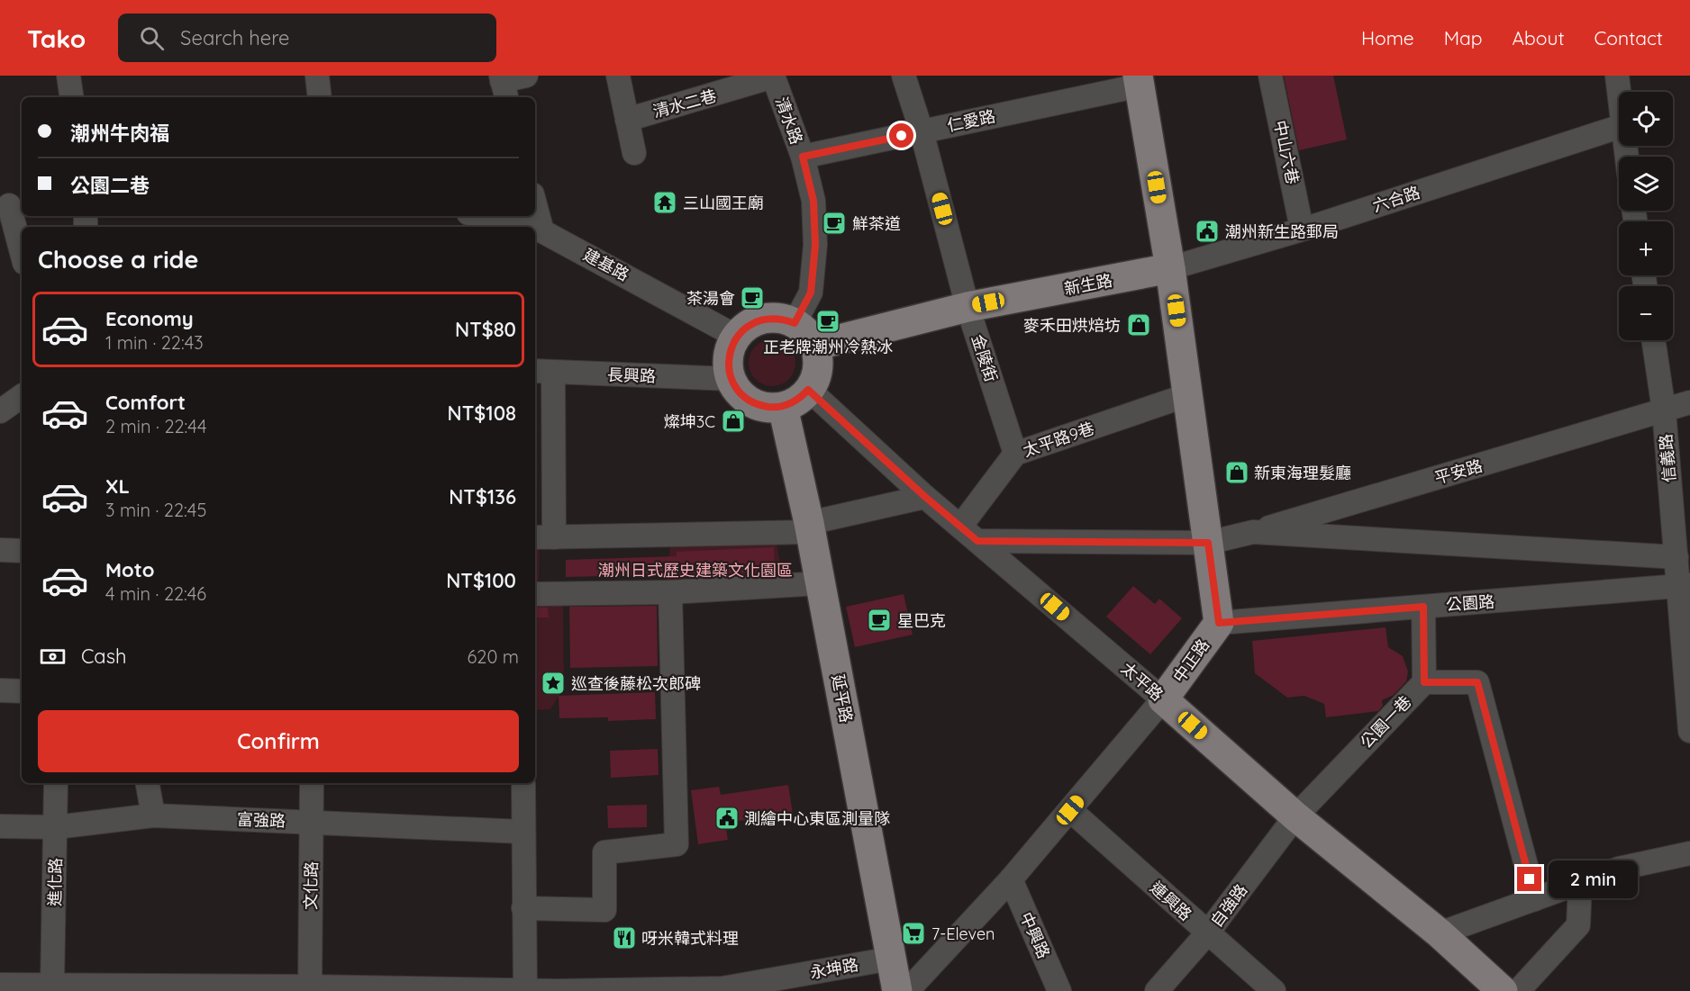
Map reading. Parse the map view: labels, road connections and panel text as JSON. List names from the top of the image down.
{
  "streets": {
    "main road": [
      "新生路",
      "中正路",
      "太平路",
      "延平路"
    ],
    "street": [
      "清水二巷",
      "清水路",
      "仁愛路",
      "中山六巷",
      "六合路",
      "建基路",
      "金陵街",
      "長興路",
      "太平路9巷",
      "信義路",
      "平安路",
      "公園路",
      "公園一巷",
      "富強路",
      "進化路",
      "文化路",
      "連興路",
      "自強路",
      "中興路",
      "永坤路"
    ]
  },
  "crossings": [
    ["清水二巷", "清水路"],
    ["清水路", "仁愛路"],
    ["清水路", "建基路"],
    ["清水路", "新生路"],
    ["清水路", "長興路"],
    ["清水路", "太平路"],
    ["清水路", "延平路"],
    ["仁愛路", "金陵街"],
    ["中山六巷", "六合路"],
    ["六合路", "新生路"],
    ["六合路", "中正路"],
    ["建基路", "新生路"],
    ["建基路", "長興路"],
    ["建基路", "太平路"],
    ["建基路", "延平路"],
    ["新生路", "金陵街"],
    ["新生路", "長興路"],
    ["新生路", "中正路"],
    ["新生路", "太平路"],
    ["新生路", "延平路"],
    ["金陵街", "太平路9巷"],
    ["長興路", "太平路"],
    ["長興路", "延平路"],
    ["太平路9巷", "中正路"],
    ["太平路9巷", "太平路"],
    ["信義路", "平安路"],
    ["信義路", "公園路"],
    ["公園路", "中正路"],
    ["公園路", "公園一巷"],
    ["中正路", "太平路"],
    ["中正路", "連興路"],
    ["中正路", "中興路"],
    ["太平路", "延平路"],
    ["太平路", "公園一巷"],
    ["太平路", "自強路"],
    ["延平路", "永坤路"],
    ["公園一巷", "自強路"],
    ["富強路", "進化路"],
    ["富強路", "文化路"],
    ["進化路", "永坤路"],
    ["文化路", "永坤路"],
    ["連興路", "自強路"]
  ],
  "parks": ["潮州日式歷史建築文化園區"],
  "places": {
    "temple": ["三山國王廟"],
    "cafe": [
      "鮮茶道",
      "茶湯會",
      "正老牌潮州冷熱冰",
      "星巴克"
    ],
    "public building": ["潮州新生路郵局", "測繪中心東區測量隊"],
    "shop": ["麥禾田烘焙坊", "燦坤3C", "新東海理髮廳"],
    "place": ["巡查後藤松次郎碑"],
    "supermarket": ["7-Eleven"],
    "restaurant": ["呀米韓式料理"]
  },
  "page": {
    "header": "Tako",
    "search": "Search here",
    "nav": [
      "Home",
      "Map",
      "About",
      "Contact"
    ],
    "map_buttons": ["+", "−"],
    "banner": ["潮州牛肉福", "公園二巷"],
    "heading": "Choose a ride",
    "list": [
      {
        "name": "Economy",
        "note": "1 min · 22:43",
        "value": "NT$80"
      },
      {
        "name": "Comfort",
        "note": "2 min · 22:44",
        "value": "NT$108"
      },
      {
        "name": "XL",
        "note": "3 min · 22:45",
        "value": "NT$136"
      },
      {
        "name": "Moto",
        "note": "4 min · 22:46",
        "value": "NT$100"
      }
    ],
    "pay": ["Cash", "620 m"],
    "buttons": "Confirm",
    "bubble": "2 min"
  }
}
